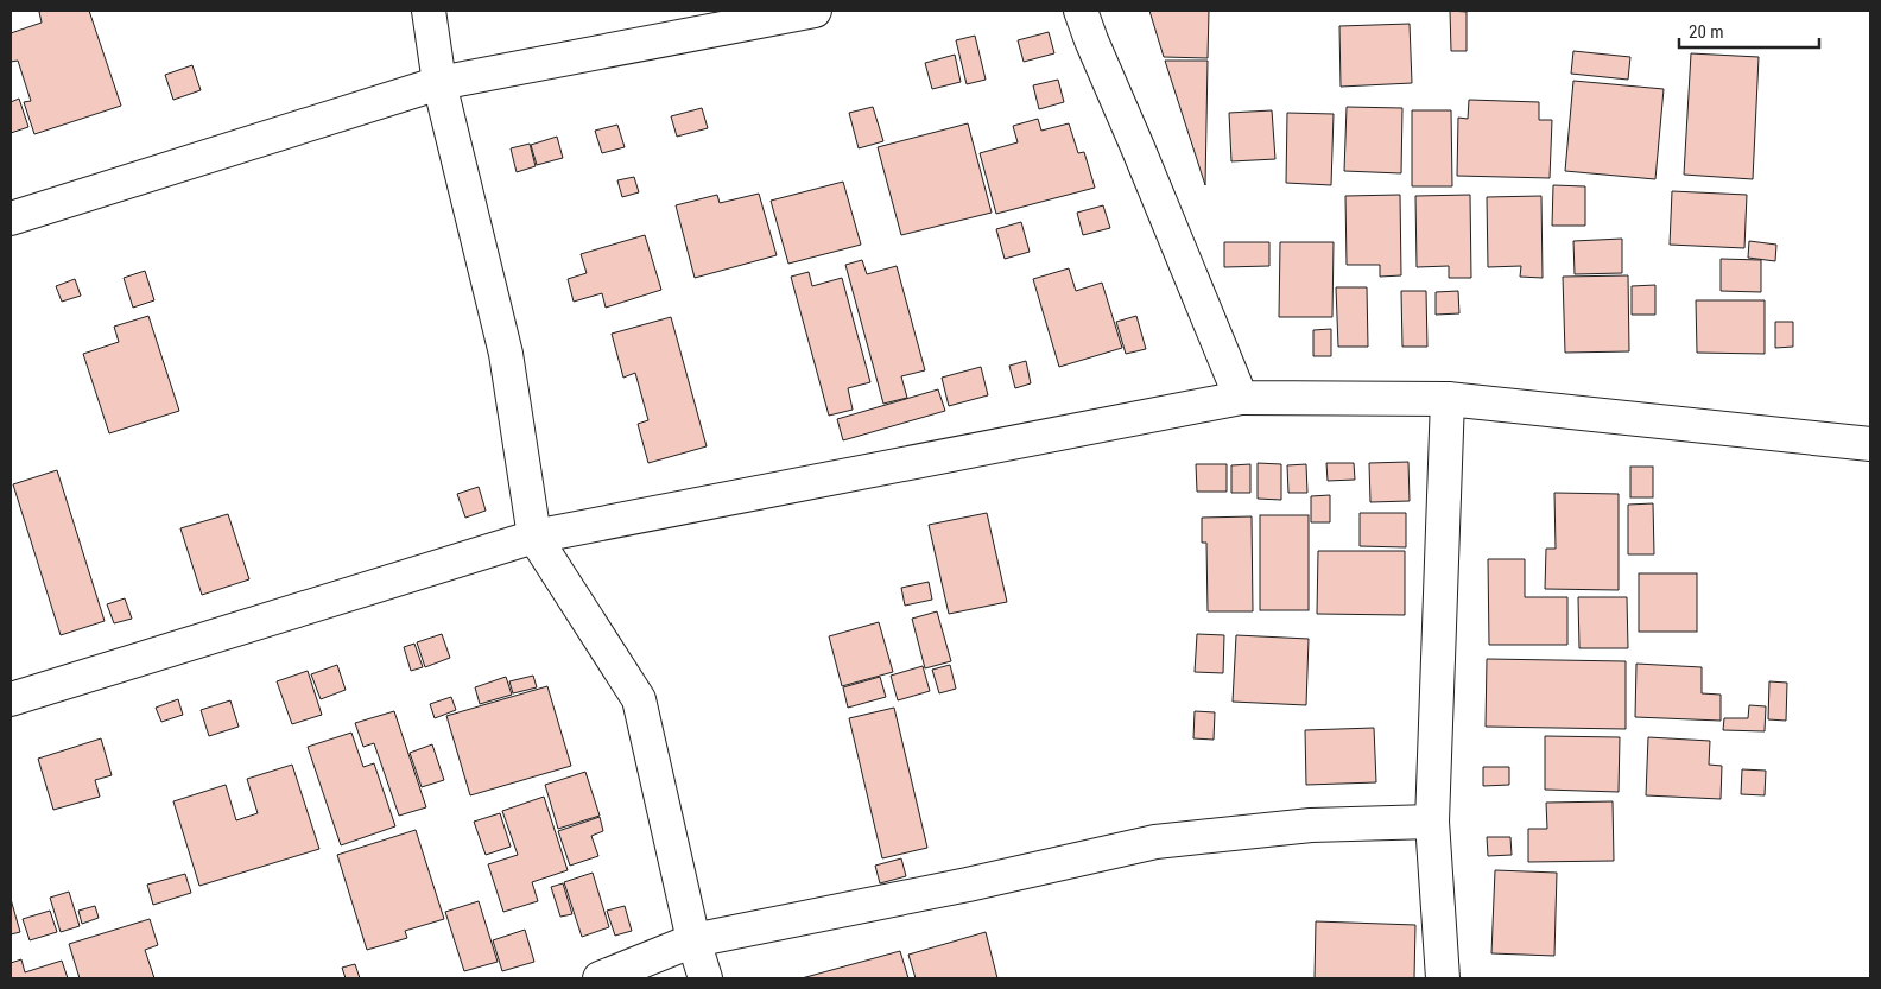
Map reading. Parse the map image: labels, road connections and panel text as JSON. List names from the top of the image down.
{
  "scale_bar": "20 m"
}
